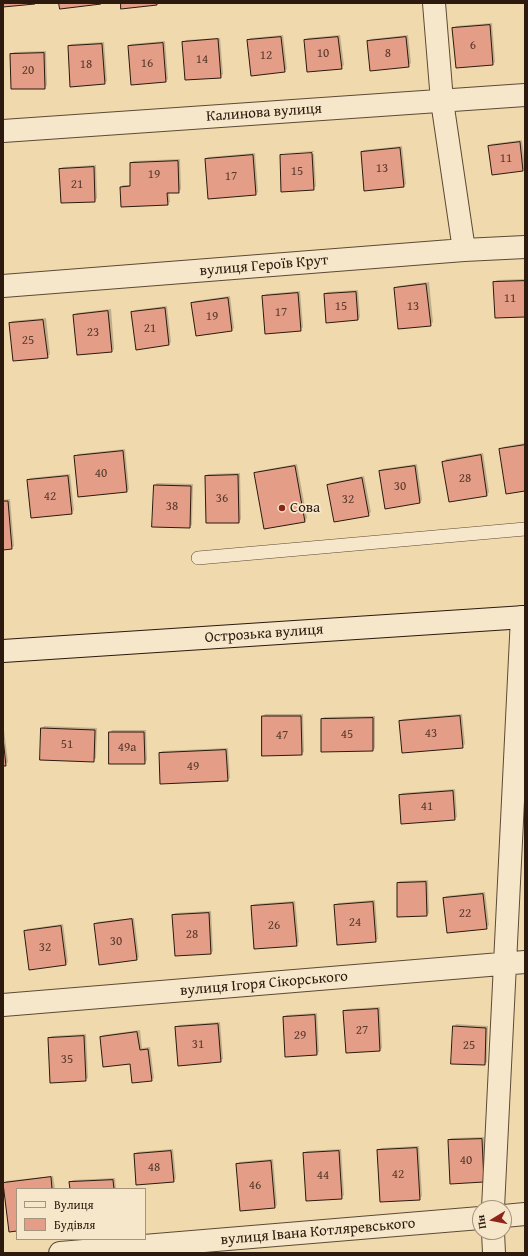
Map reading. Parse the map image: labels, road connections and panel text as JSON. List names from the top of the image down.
{
  "streets": {
    "street": [
      "Калинова вулиця",
      "вулиця Героїв Крут",
      "Острозька вулиця",
      "вулиця Ігоря Сікорського",
      "вулиця Івана Котляревського"
    ]
  },
  "places": ["Сова"],
  "house_numbers": [
    "6",
    "10",
    "8",
    "12",
    "14",
    "16",
    "18",
    "20",
    "11",
    "13",
    "15",
    "19",
    "17",
    "21",
    "11",
    "15",
    "13",
    "17",
    "19",
    "21",
    "23",
    "25",
    "40",
    "28",
    "30",
    "42",
    "36",
    "32",
    "38",
    "43",
    "45",
    "47",
    "51",
    "49а",
    "49",
    "41",
    "22",
    "24",
    "26",
    "28",
    "30",
    "32",
    "27",
    "29",
    "31",
    "25",
    "35",
    "40",
    "48",
    "42",
    "44",
    "46"
  ],
  "legend": ["Вулиця", "Будівля"],
  "north": "left"
}
